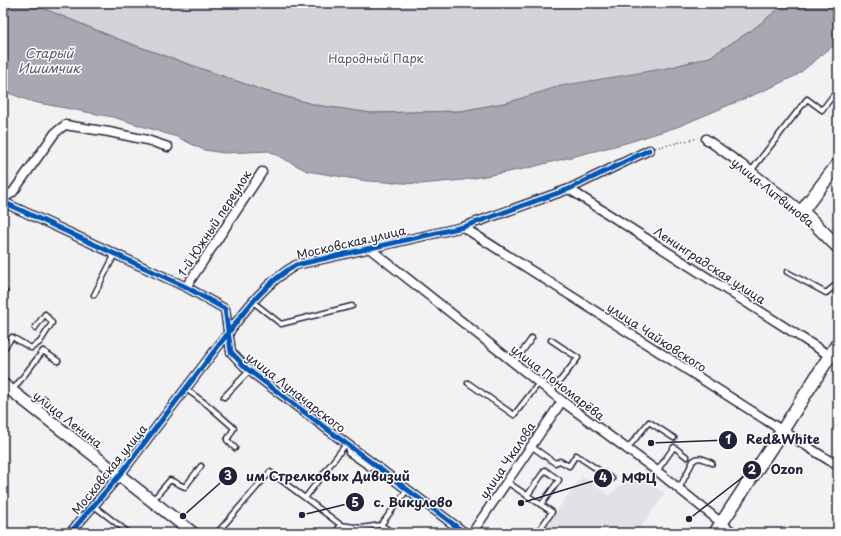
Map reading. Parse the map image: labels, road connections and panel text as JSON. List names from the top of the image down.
{
  "streets": {
    "main road": ["улица Литвинова"],
    "street": [
      "1-й Южный переулок",
      "Московская улица",
      "Ленинградская улица",
      "улица Чайковского",
      "улица Пономарёва",
      "улица Луначарского",
      "улица Ленина",
      "улица Чкалова"
    ]
  },
  "crossings": [
    ["1-й Южный переулок", "улица Луначарского"],
    ["Московская улица", "Ленинградская улица"],
    ["Московская улица", "улица Чайковского"],
    ["Московская улица", "улица Пономарёва"],
    ["Московская улица", "улица Луначарского"],
    ["Московская улица", "улица Ленина"],
    ["улица Пономарёва", "улица Чкалова"]
  ],
  "water": ["Старый Ишимчик"],
  "parks": ["Народный Парк"],
  "places": [
    "Red&White",
    "МФЦ",
    "с. Викулово",
    "им Стрелковых Дивизий",
    "Ozon"
  ]
}
